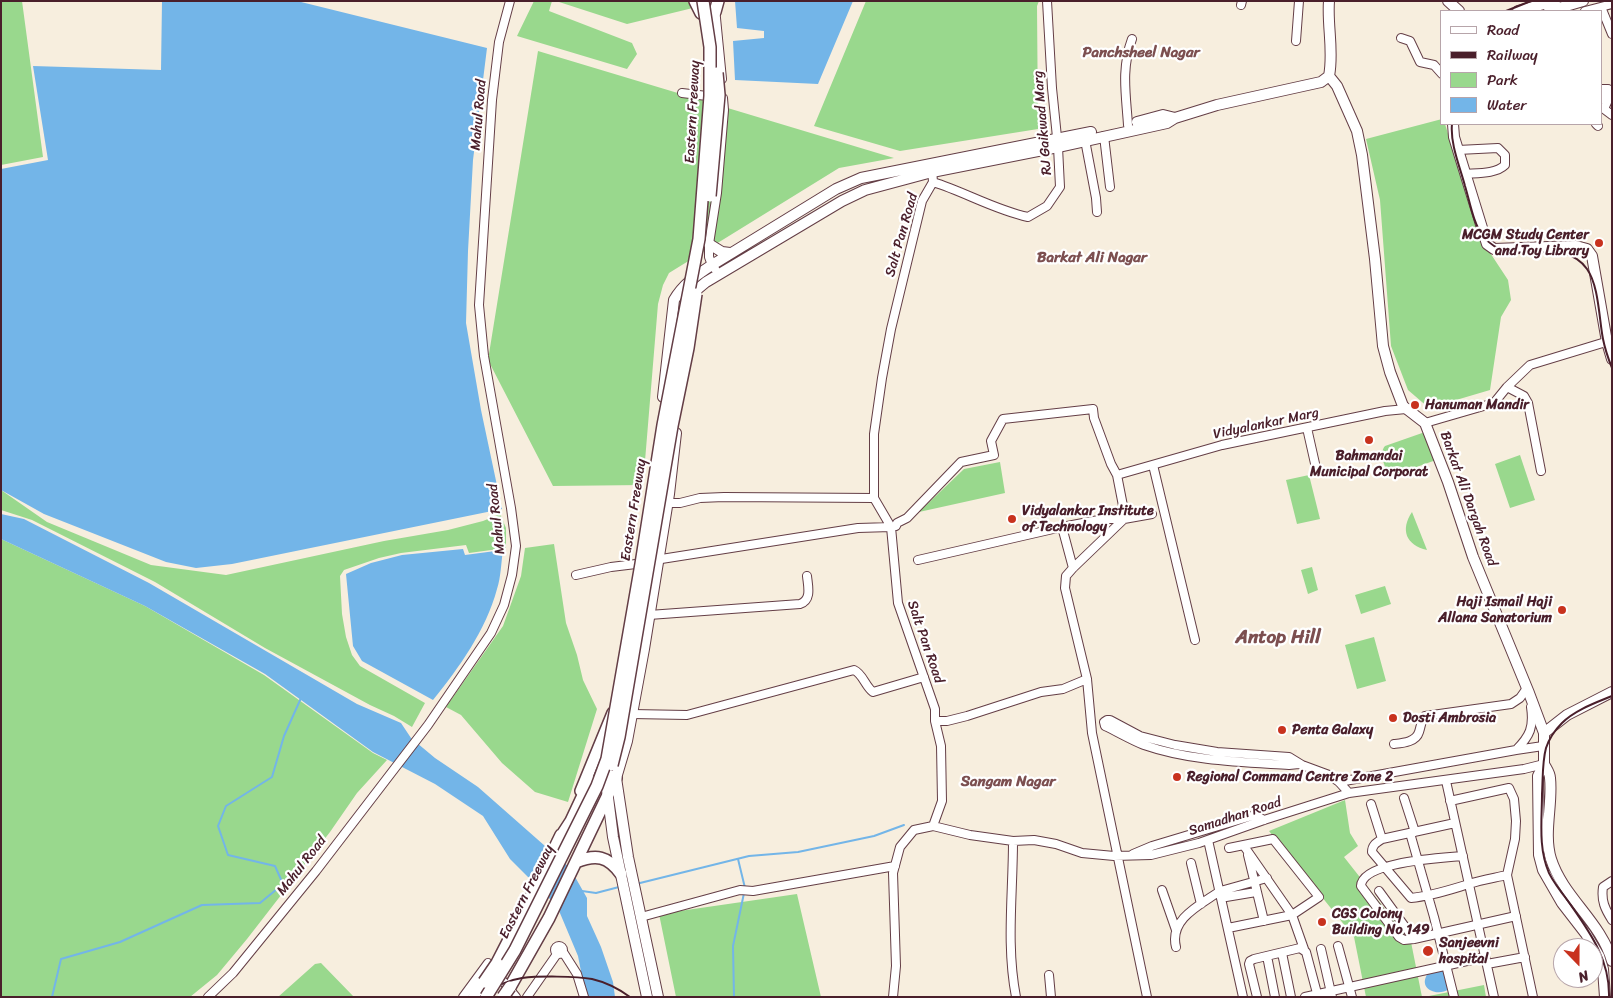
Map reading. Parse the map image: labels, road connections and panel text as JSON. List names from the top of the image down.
{
  "streets": {
    "highway": ["Eastern Freeway"],
    "main road": ["Barkat Ali Dargah Road"],
    "street": [
      "Mahul Road",
      "RJ Gaikwad Marg",
      "Salt Pan Road",
      "Vidyalankar Marg",
      "Samadhan Road"
    ]
  },
  "crossings": [
    ["RJ Gaikwad Marg", "Salt Pan Road"],
    ["Salt Pan Road", "Samadhan Road"],
    ["Vidyalankar Marg", "Barkat Ali Dargah Road"]
  ],
  "districts": [
    "Panchsheel Nagar",
    "Barkat Ali Nagar",
    "Antop Hill",
    "Sangam Nagar"
  ],
  "places": [
    "MCGM Study Center and Toy Library",
    "Hanuman Mandir",
    "Bahmandai Municipal Corporat",
    "Vidyalankar Institute of Technology",
    "Haji Ismail Haji Allana Sanatorium",
    "Dosti Ambrosia",
    "Penta Galaxy",
    "Regional Command Centre Zone 2",
    "CGS Colony Building No 149",
    "Sanjeevni hospital"
  ],
  "legend": [
    "Road",
    "Railway",
    "Park",
    "Water"
  ],
  "north": "bottom"
}
